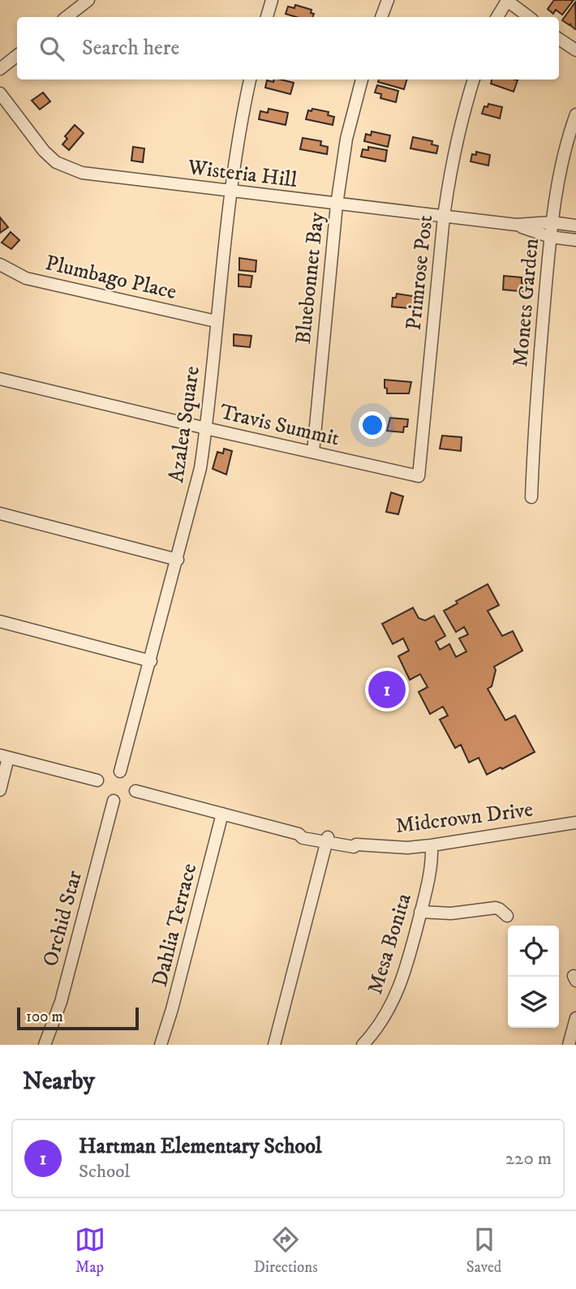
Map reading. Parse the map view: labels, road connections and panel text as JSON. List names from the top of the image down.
{
  "streets": {
    "street": [
      "Wisteria Hill",
      "Primrose Post",
      "Plumbago Place",
      "Bluebonnet Bay",
      "Monets Garden",
      "Azalea Square",
      "Travis Summit",
      "Midcrown Drive",
      "Orchid Star",
      "Dahlia Terrace",
      "Mesa Bonita"
    ]
  },
  "crossings": [
    ["Wisteria Hill", "Primrose Post"],
    ["Wisteria Hill", "Bluebonnet Bay"],
    ["Wisteria Hill", "Monets Garden"],
    ["Wisteria Hill", "Azalea Square"],
    ["Primrose Post", "Travis Summit"],
    ["Plumbago Place", "Azalea Square"],
    ["Bluebonnet Bay", "Travis Summit"],
    ["Azalea Square", "Travis Summit"],
    ["Midcrown Drive", "Dahlia Terrace"],
    ["Midcrown Drive", "Mesa Bonita"]
  ],
  "scale_bar": "100 m",
  "page": {
    "search": "Search here",
    "pins": "1",
    "scale": "100 m",
    "heading": "Nearby",
    "list": [
      {
        "mark": "1",
        "name": "Hartman Elementary School",
        "note": "School",
        "value": "220 m"
      }
    ],
    "nav": ["Map", "Directions", "Saved"]
  }
}
